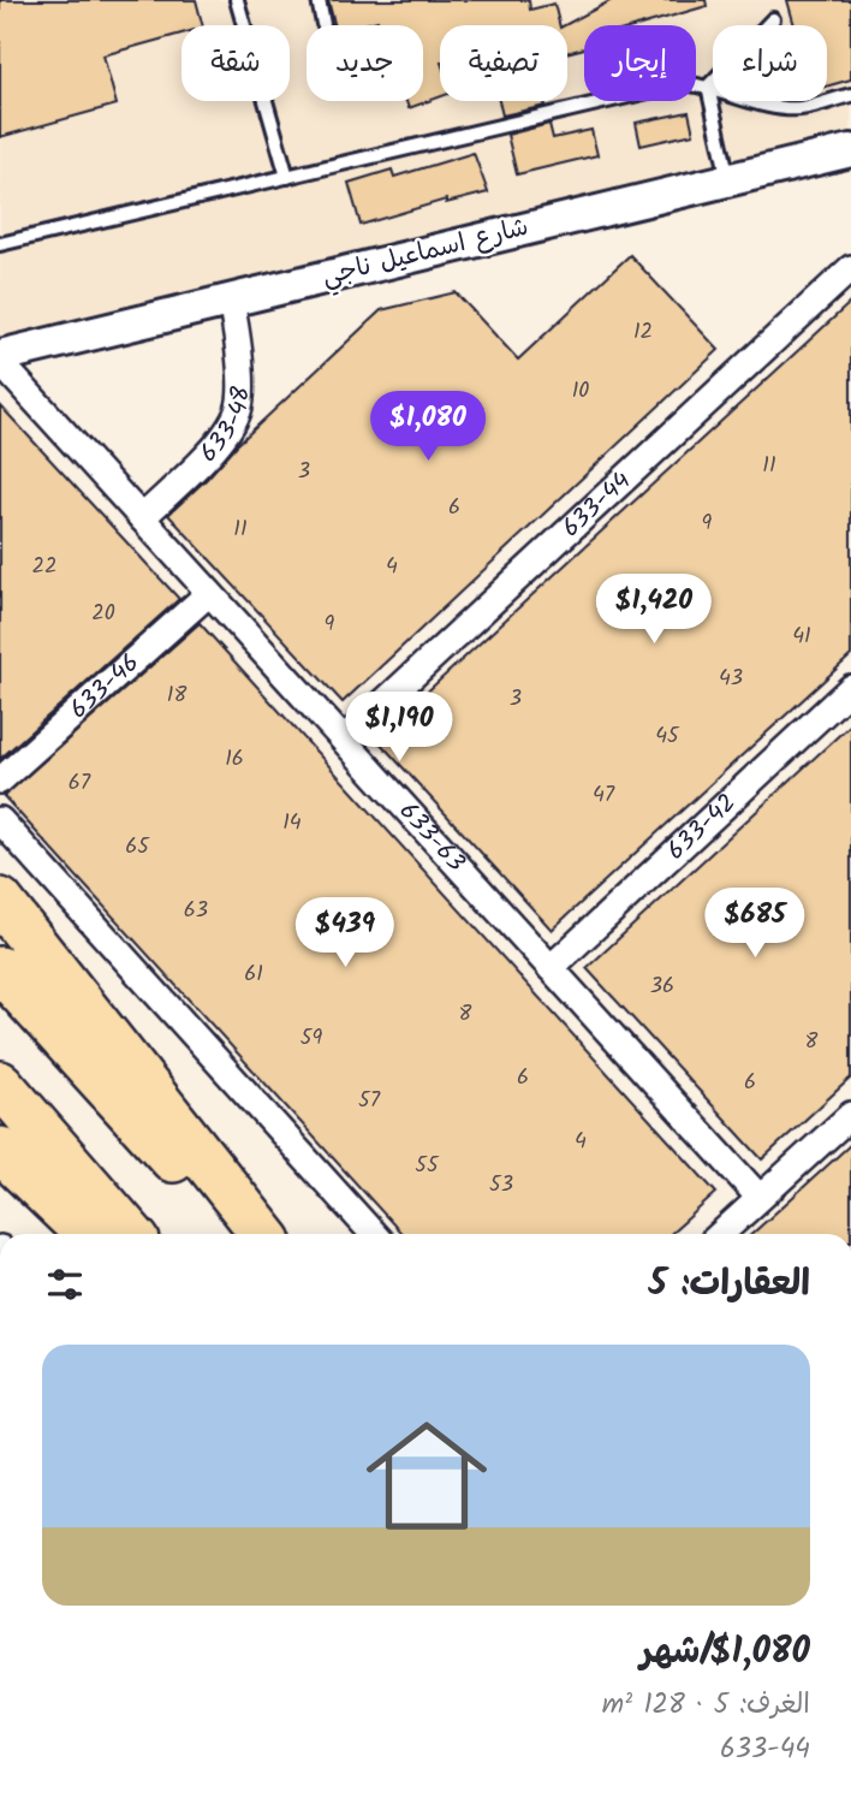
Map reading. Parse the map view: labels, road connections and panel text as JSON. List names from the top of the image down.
{
  "streets": {
    "street": [
      "شارع اسماعيل ناجي",
      "633-48",
      "633-44",
      "633-46",
      "633-42",
      "633-63"
    ]
  },
  "crossings": [
    ["شارع اسماعيل ناجي", "633-48"],
    ["شارع اسماعيل ناجي", "633-63"],
    ["633-48", "633-63"],
    ["633-44", "633-63"],
    ["633-46", "633-63"],
    ["633-42", "633-63"]
  ],
  "house_numbers": [
    "12",
    "10",
    "11",
    "3",
    "6",
    "9",
    "11",
    "22",
    "4",
    "20",
    "9",
    "41",
    "43",
    "18",
    "3",
    "45",
    "16",
    "67",
    "47",
    "14",
    "65",
    "63",
    "61",
    "36",
    "8",
    "59",
    "8",
    "6",
    "6",
    "57",
    "4",
    "55",
    "53"
  ],
  "page": {
    "chip": [
      "شراء",
      "إيجار",
      "تصفية",
      "جديد",
      "شقة"
    ],
    "price": [
      "$1,080",
      "$1,420",
      "$1,190",
      "$685",
      "$439"
    ],
    "heading": "العقارات: 5",
    "list": [
      {
        "name": "$1,080/شهر",
        "note": "الغرف: 5 · 128 m² · 633-44"
      }
    ]
  }
}
